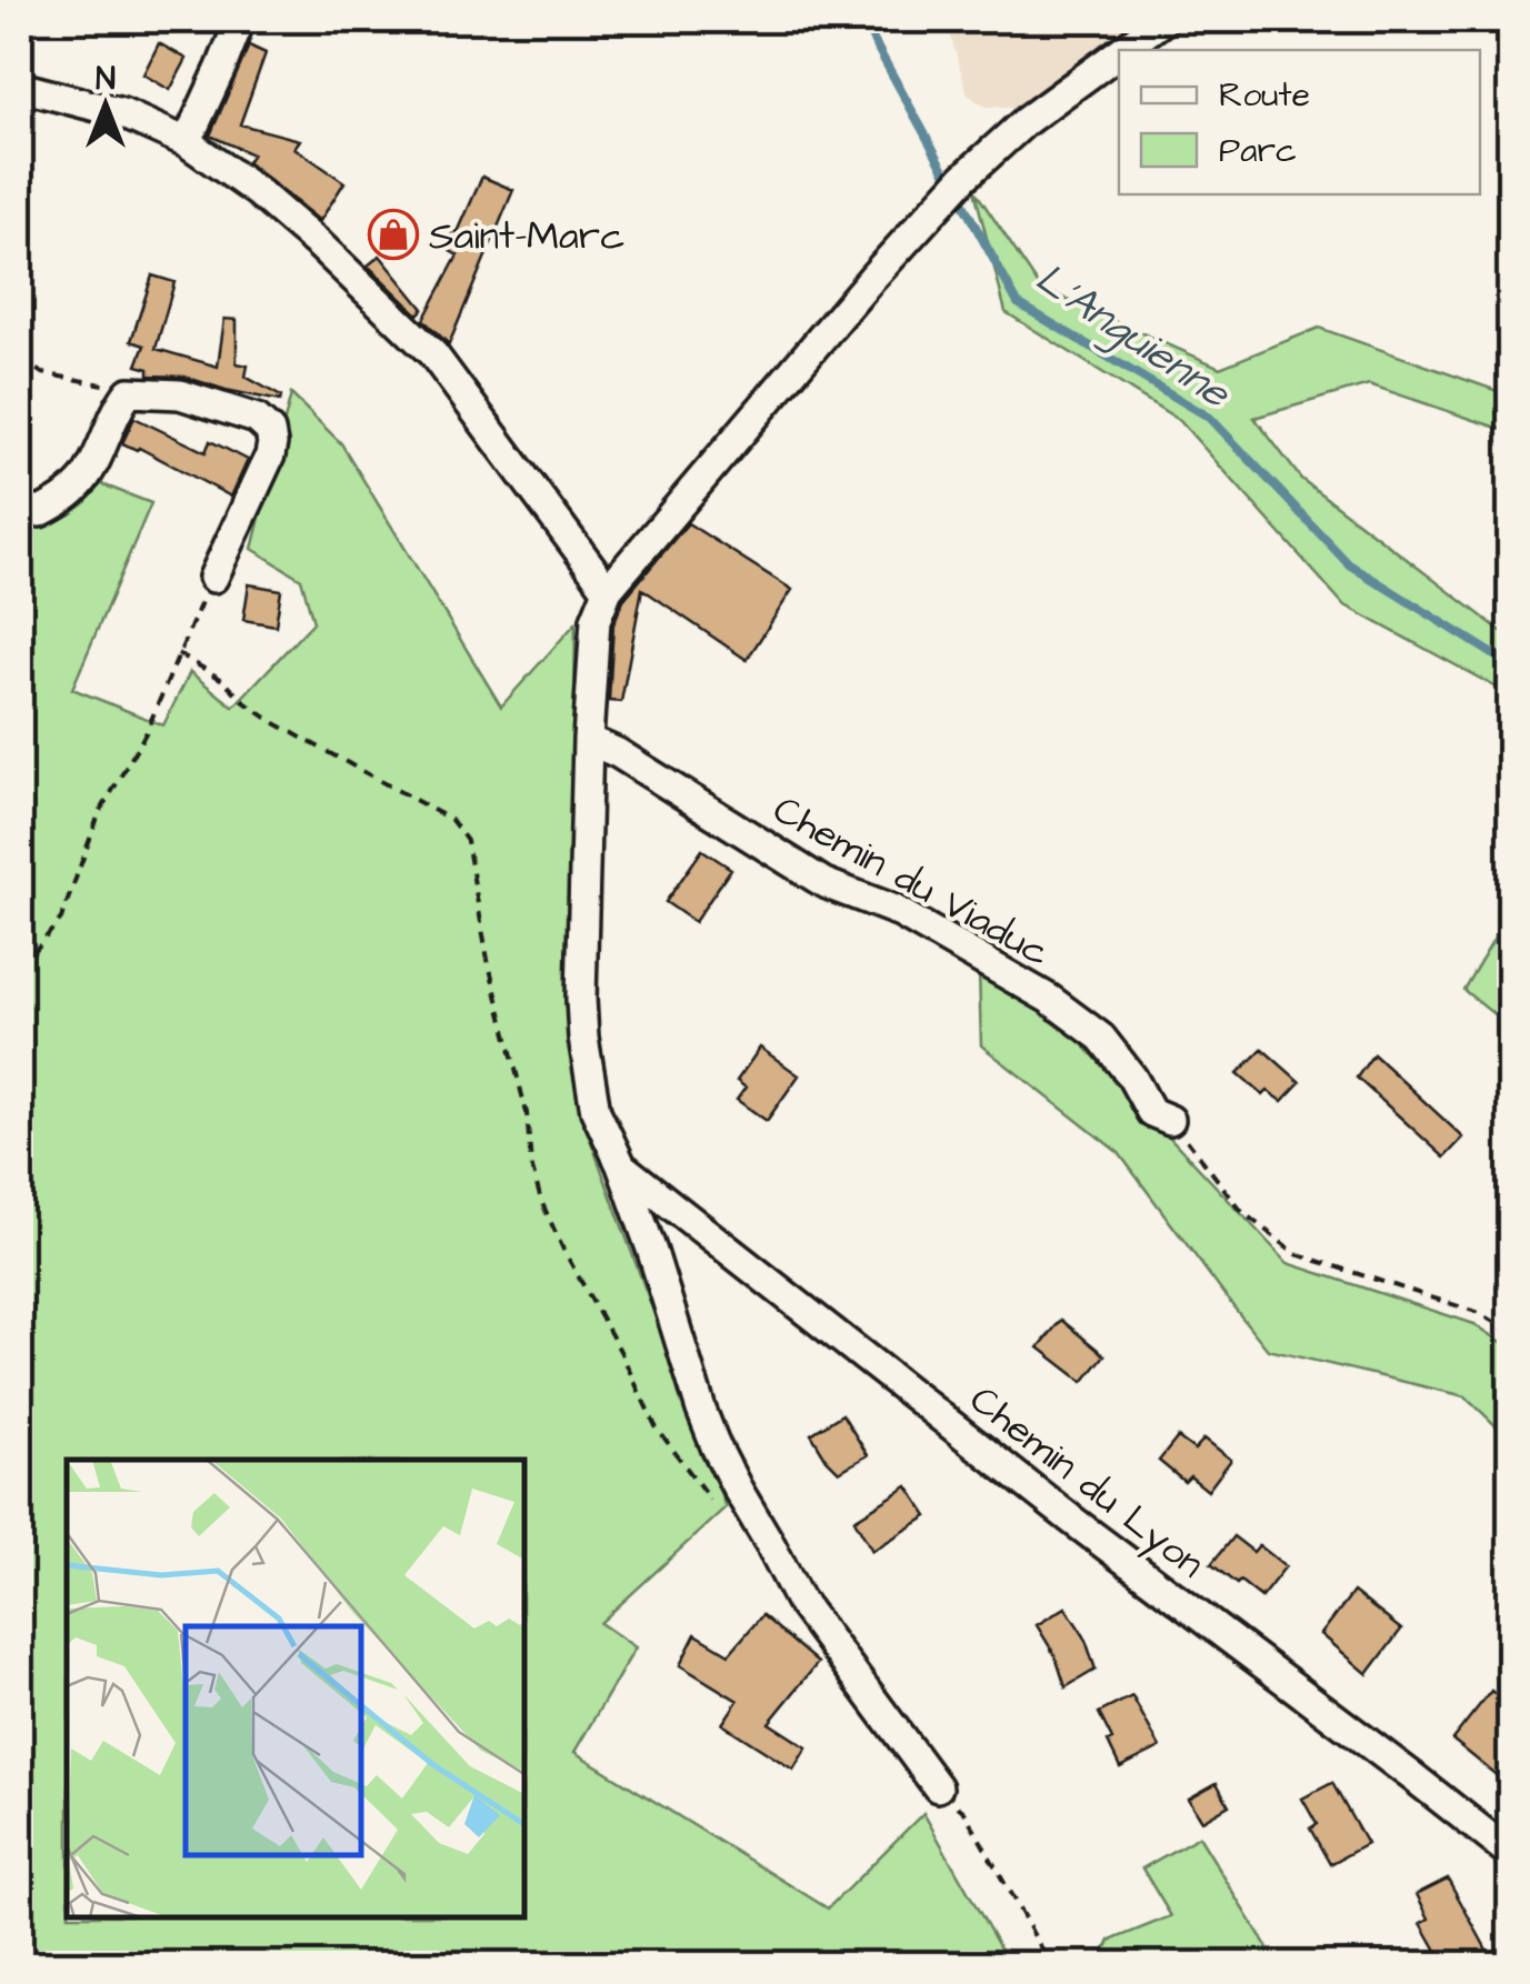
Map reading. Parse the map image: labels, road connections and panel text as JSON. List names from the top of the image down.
{
  "streets": {
    "street": ["Chemin du Viaduc", "Chemin du Lyon"]
  },
  "water": ["L'Anguienne"],
  "places": {
    "shop": ["Saint-Marc"]
  },
  "legend": ["Route", "Parc"],
  "north": "top"
}
